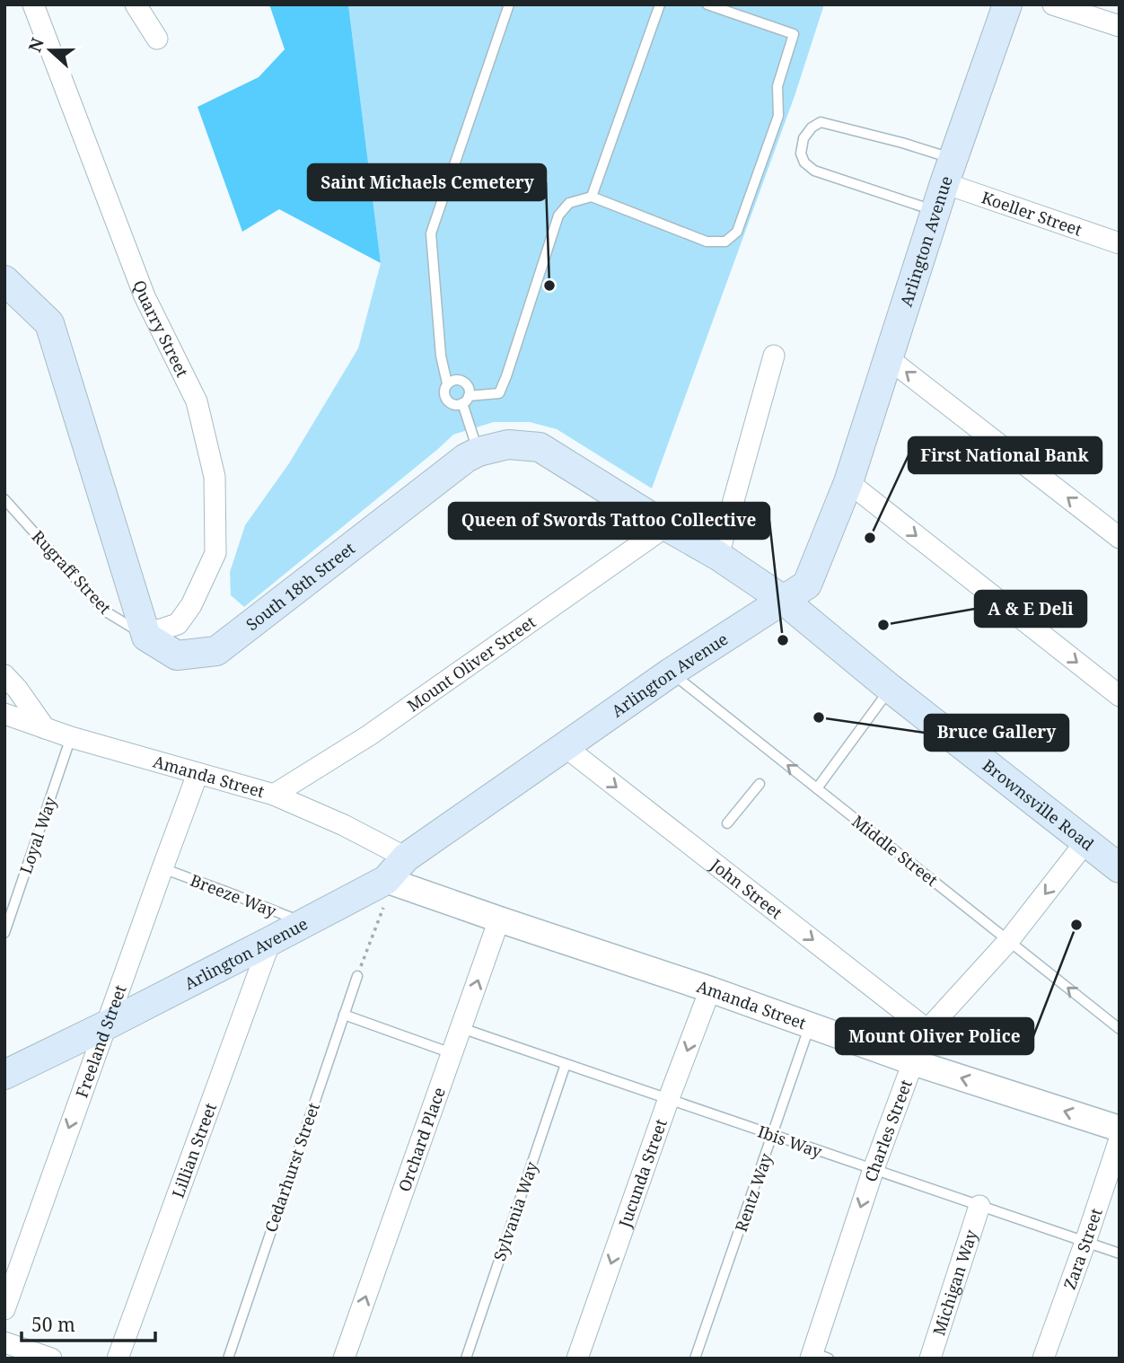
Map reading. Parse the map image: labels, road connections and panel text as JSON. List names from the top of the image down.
{
  "streets": {
    "main road": ["Arlington Avenue", "South 18th Street", "Brownsville Road"],
    "street": [
      "Koeller Street",
      "Quarry Street",
      "Mount Oliver Street",
      "Amanda Street",
      "John Street",
      "Freeland Street",
      "Charles Street",
      "Orchard Place",
      "Lillian Street",
      "Jucunda Street",
      "Zara Street",
      "Michigan Way"
    ],
    "lane": [
      "Rugraff Street",
      "Loyal Way",
      "Middle Street",
      "Breeze Way",
      "Ibis Way",
      "Cedarhurst Street",
      "Rentz Way",
      "Sylvania Way"
    ]
  },
  "crossings": [
    ["Koeller Street", "Arlington Avenue"],
    ["Arlington Avenue", "South 18th Street"],
    ["Arlington Avenue", "Amanda Street"],
    ["Arlington Avenue", "Brownsville Road"],
    ["Arlington Avenue", "Middle Street"],
    ["Arlington Avenue", "John Street"],
    ["Arlington Avenue", "Breeze Way"],
    ["Arlington Avenue", "Freeland Street"],
    ["Arlington Avenue", "Lillian Street"],
    ["Quarry Street", "Rugraff Street"],
    ["Quarry Street", "South 18th Street"],
    ["Rugraff Street", "South 18th Street"],
    ["South 18th Street", "Mount Oliver Street"],
    ["South 18th Street", "Brownsville Road"],
    ["Mount Oliver Street", "Amanda Street"],
    ["Amanda Street", "Loyal Way"],
    ["Amanda Street", "Freeland Street"],
    ["Amanda Street", "Charles Street"],
    ["Amanda Street", "Orchard Place"],
    ["Amanda Street", "Jucunda Street"],
    ["Amanda Street", "Rentz Way"],
    ["Brownsville Road", "Charles Street"],
    ["Middle Street", "Charles Street"],
    ["John Street", "Charles Street"],
    ["Breeze Way", "Freeland Street"],
    ["Charles Street", "Ibis Way"],
    ["Orchard Place", "Ibis Way"],
    ["Ibis Way", "Jucunda Street"],
    ["Ibis Way", "Rentz Way"],
    ["Ibis Way", "Sylvania Way"],
    ["Ibis Way", "Zara Street"],
    ["Ibis Way", "Michigan Way"]
  ],
  "one_way": [
    "Middle Street",
    "John Street",
    "Freeland Street",
    "Charles Street",
    "Orchard Place",
    "Jucunda Street"
  ],
  "places": [
    "Saint Michaels Cemetery",
    "First National Bank",
    "A & E Deli",
    "Queen of Swords Tattoo Collective",
    "Bruce Gallery",
    "Mount Oliver Police"
  ],
  "scale_bar": "50 m",
  "north": "left"
}
